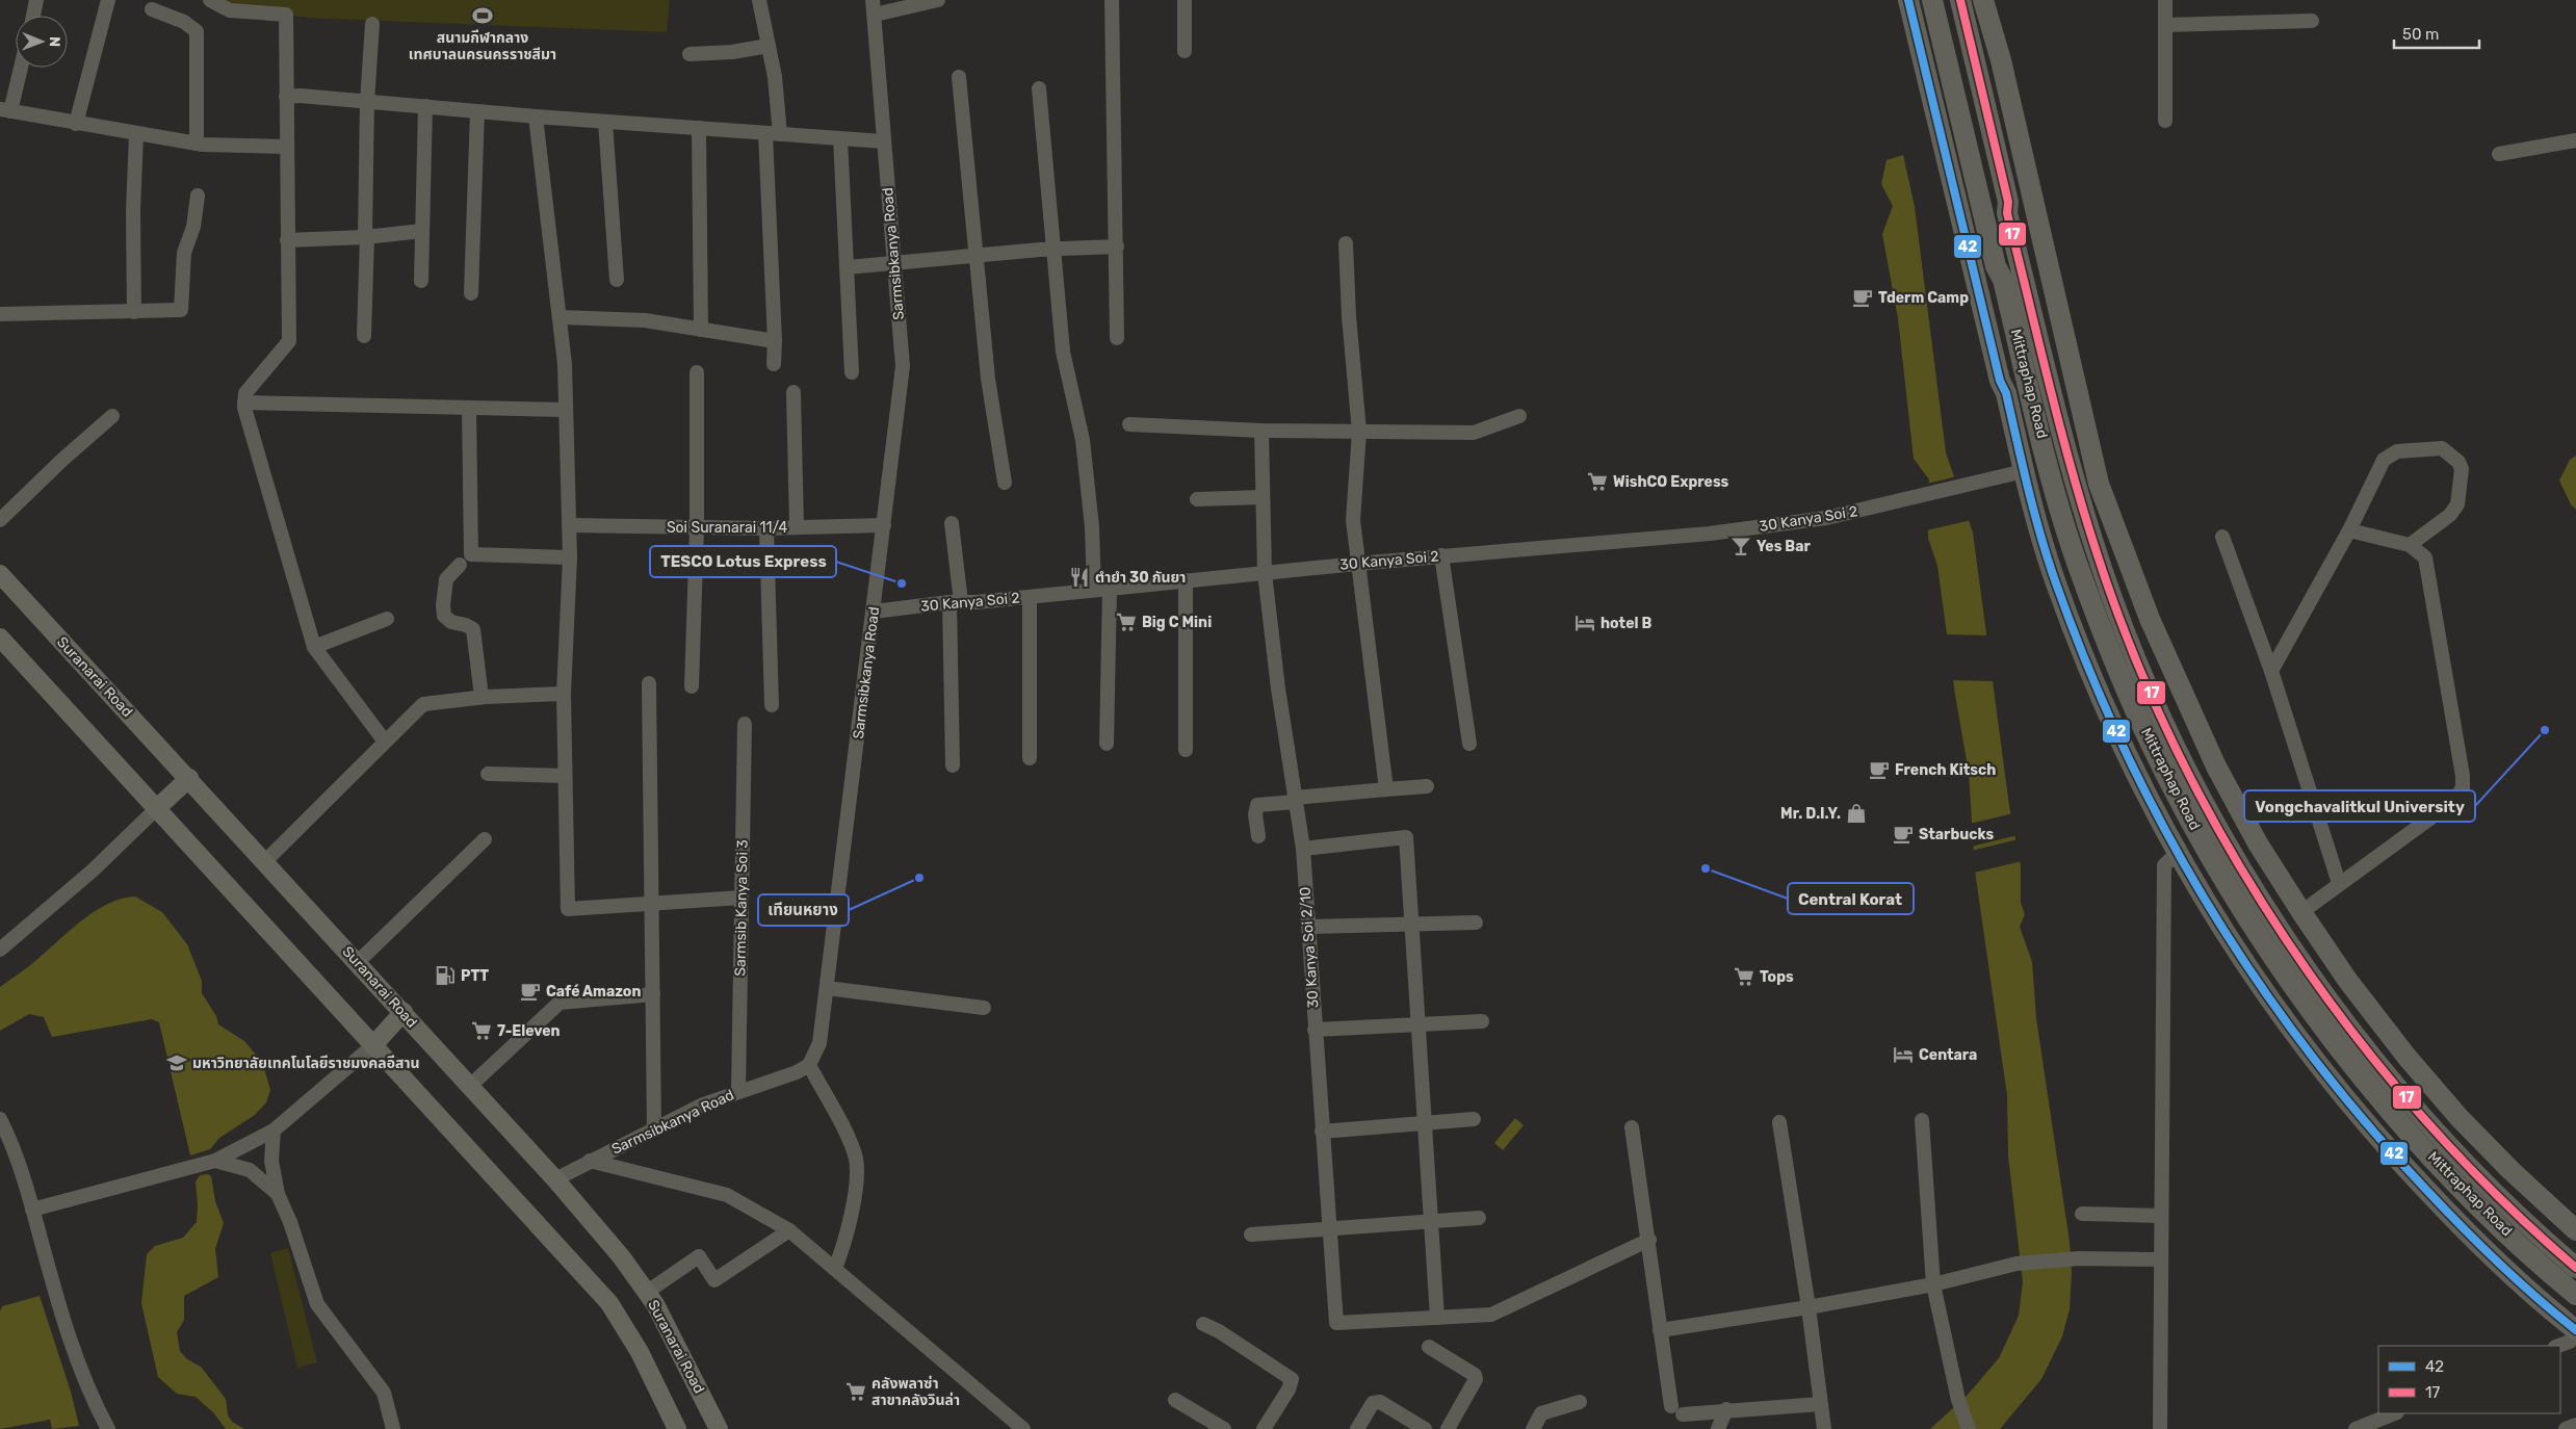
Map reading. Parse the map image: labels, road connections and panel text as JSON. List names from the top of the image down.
{
  "streets": {
    "highway": ["Mittraphap Road"],
    "main road": ["Suranarai Road"],
    "street": [
      "Sarmsibkanya Road",
      "30 Kanya Soi 2",
      "Soi Suranarai 11/4",
      "Sarmsib Kanya Soi 3",
      "30 Kanya Soi 2/10"
    ]
  },
  "crossings": [
    ["Sarmsibkanya Road", "30 Kanya Soi 2"],
    ["Sarmsibkanya Road", "Soi Suranarai 11/4"],
    ["Sarmsibkanya Road", "Suranarai Road"],
    ["Sarmsibkanya Road", "Sarmsib Kanya Soi 3"],
    ["30 Kanya Soi 2", "30 Kanya Soi 2/10"]
  ],
  "places": {
    "sports": ["สนามกีฬากลาง เทศบาลนครนครราชสีมา"],
    "cafe": [
      "Tderm Camp",
      "French Kitsch",
      "Starbucks",
      "Café Amazon"
    ],
    "supermarket": [
      "WishCO Express",
      "Big C Mini",
      "Tops",
      "7-Eleven",
      "คลังพลาซ่า สาขาคลังวินล่า"
    ],
    "bar": ["Yes Bar"],
    "restaurant": ["ตำยำ 30 กันยา"],
    "other": [
      "TESCO Lotus Express",
      "Vongchavalitkul University",
      "Central Korat",
      "เทียนหยาง"
    ],
    "hotel": ["hotel B", "Centara"],
    "shop": ["Mr. D.I.Y."],
    "fuel station": ["PTT"],
    "school or university": ["มหาวิทยาลัยเทคโนโลยีราชมงคลอีสาน"]
  },
  "lines": ["transit line 42", "transit line 17"],
  "legend": ["42", "17"],
  "scale_bar": "50 m",
  "north": "right"
}
